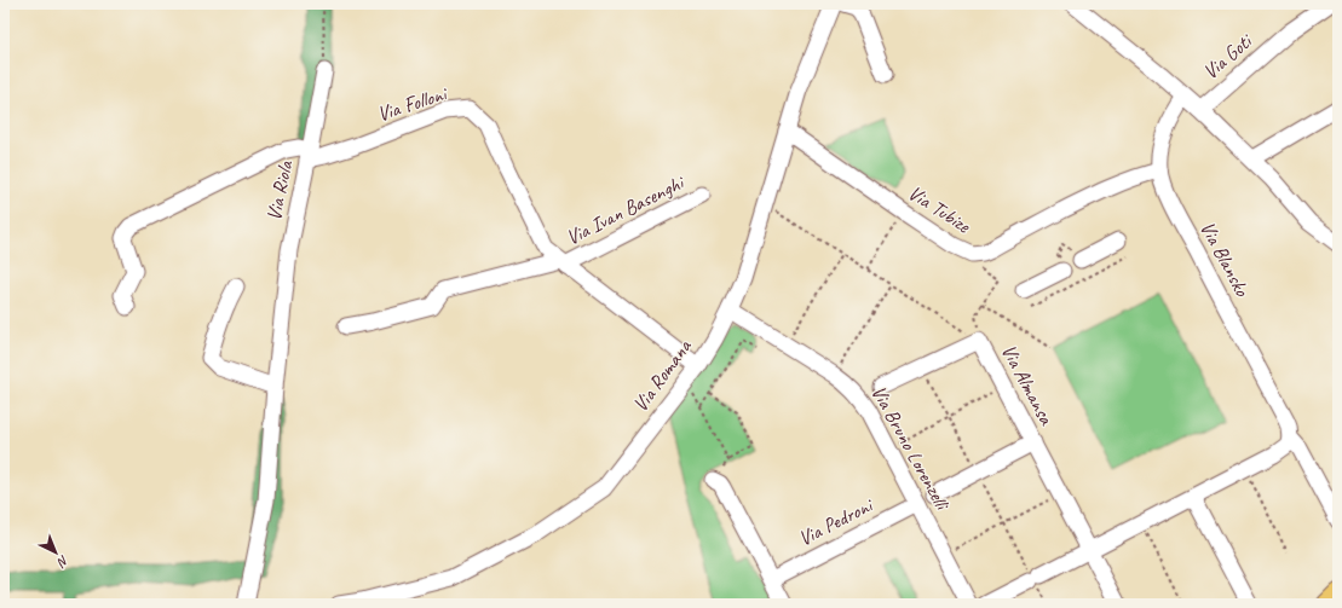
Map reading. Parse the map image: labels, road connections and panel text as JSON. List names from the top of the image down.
{
  "streets": {
    "street": [
      "Via Goti",
      "Via Folloni",
      "Via Riola",
      "Via Tubize",
      "Via Ivan Basenghi",
      "Via Blansko",
      "Via Romana",
      "Via Almansa",
      "Via Bruno Lorenzelli",
      "Via Pedroni"
    ]
  },
  "crossings": [
    ["Via Goti", "Via Blansko"],
    ["Via Folloni", "Via Riola"],
    ["Via Folloni", "Via Ivan Basenghi"],
    ["Via Folloni", "Via Romana"],
    ["Via Tubize", "Via Blansko"],
    ["Via Tubize", "Via Romana"],
    ["Via Romana", "Via Bruno Lorenzelli"],
    ["Via Bruno Lorenzelli", "Via Pedroni"]
  ],
  "north": "bottom right"
}
